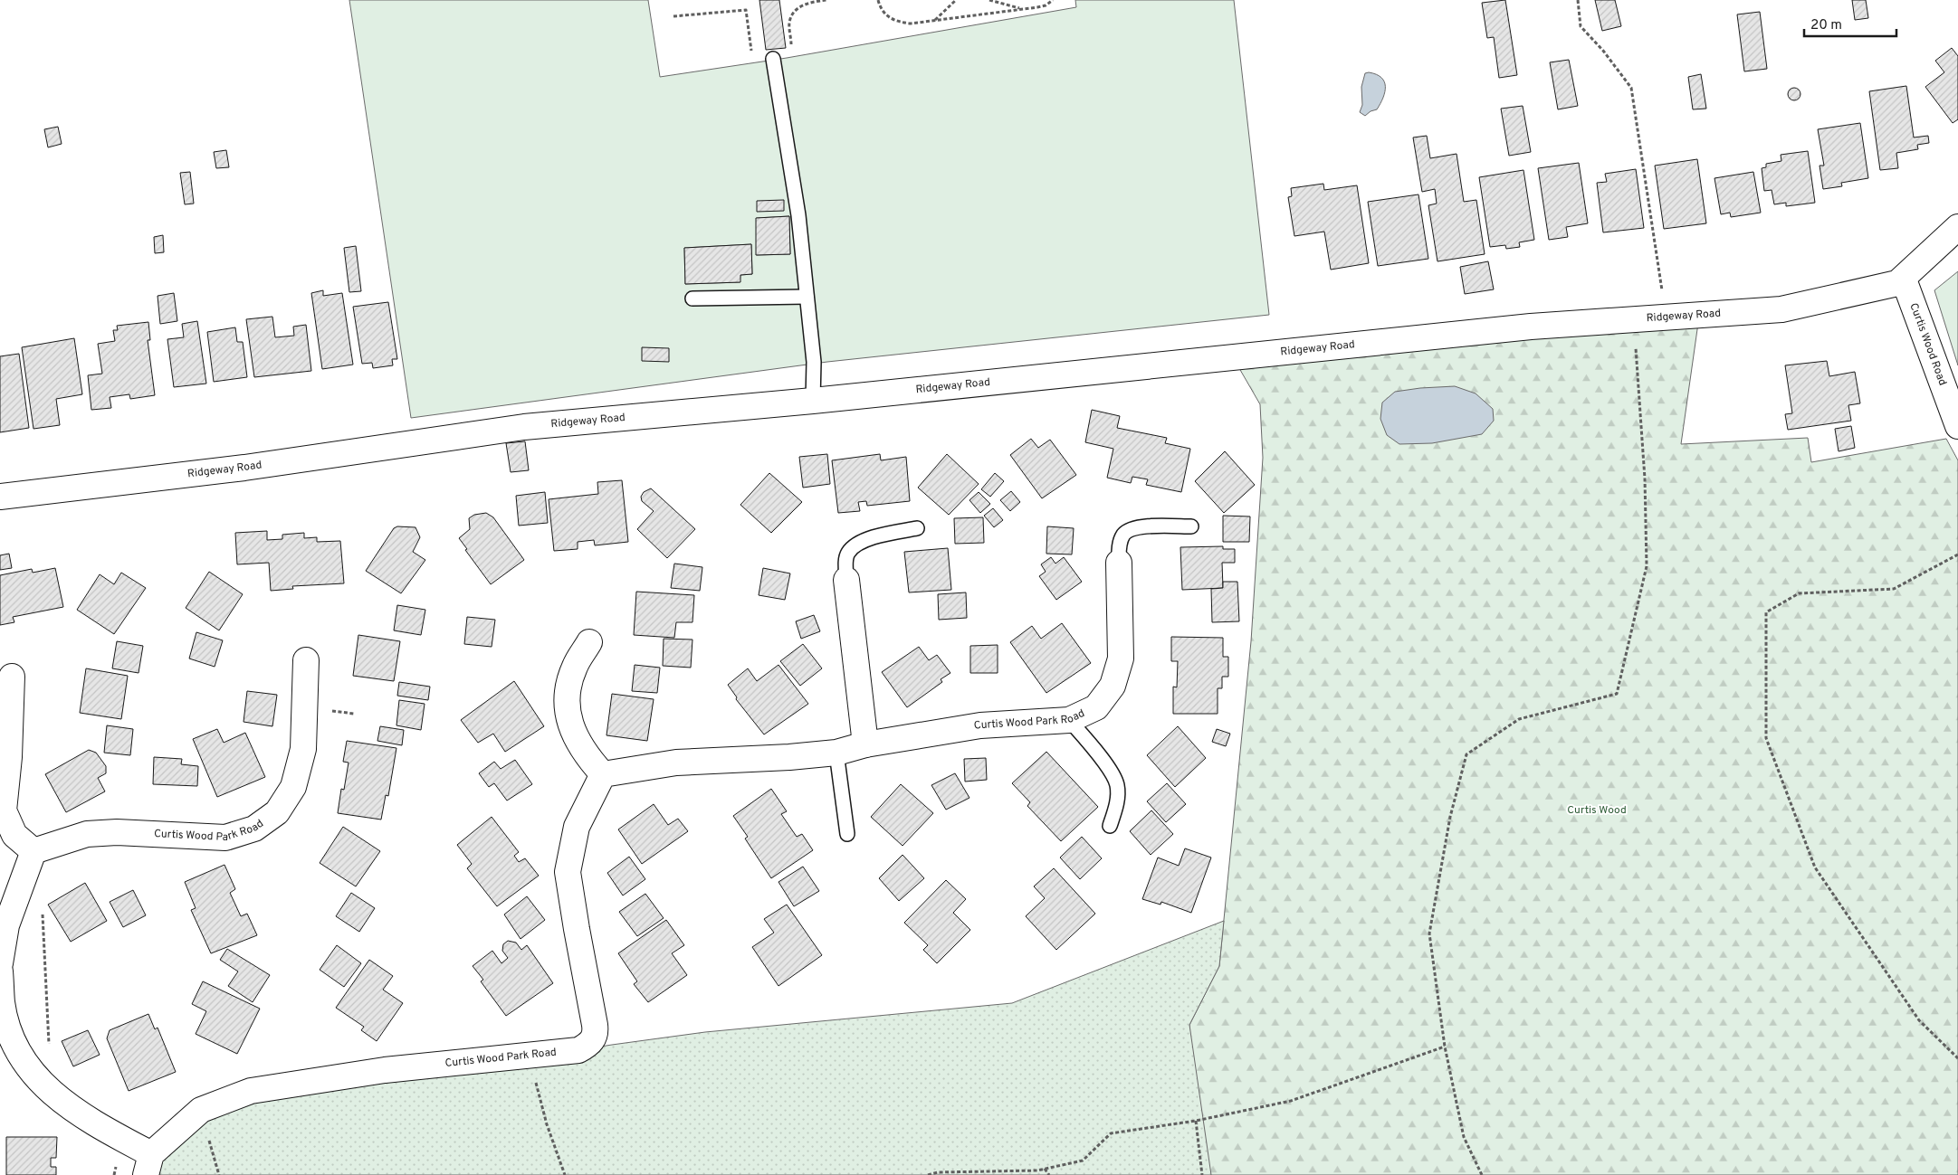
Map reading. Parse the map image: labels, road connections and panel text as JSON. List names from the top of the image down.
{
  "streets": {
    "street": ["Ridgeway Road", "Curtis Wood Road", "Curtis Wood Park Road"]
  },
  "crossings": [
    ["Ridgeway Road", "Curtis Wood Road"]
  ],
  "parks": ["Curtis Wood"],
  "scale_bar": "20 m"
}
